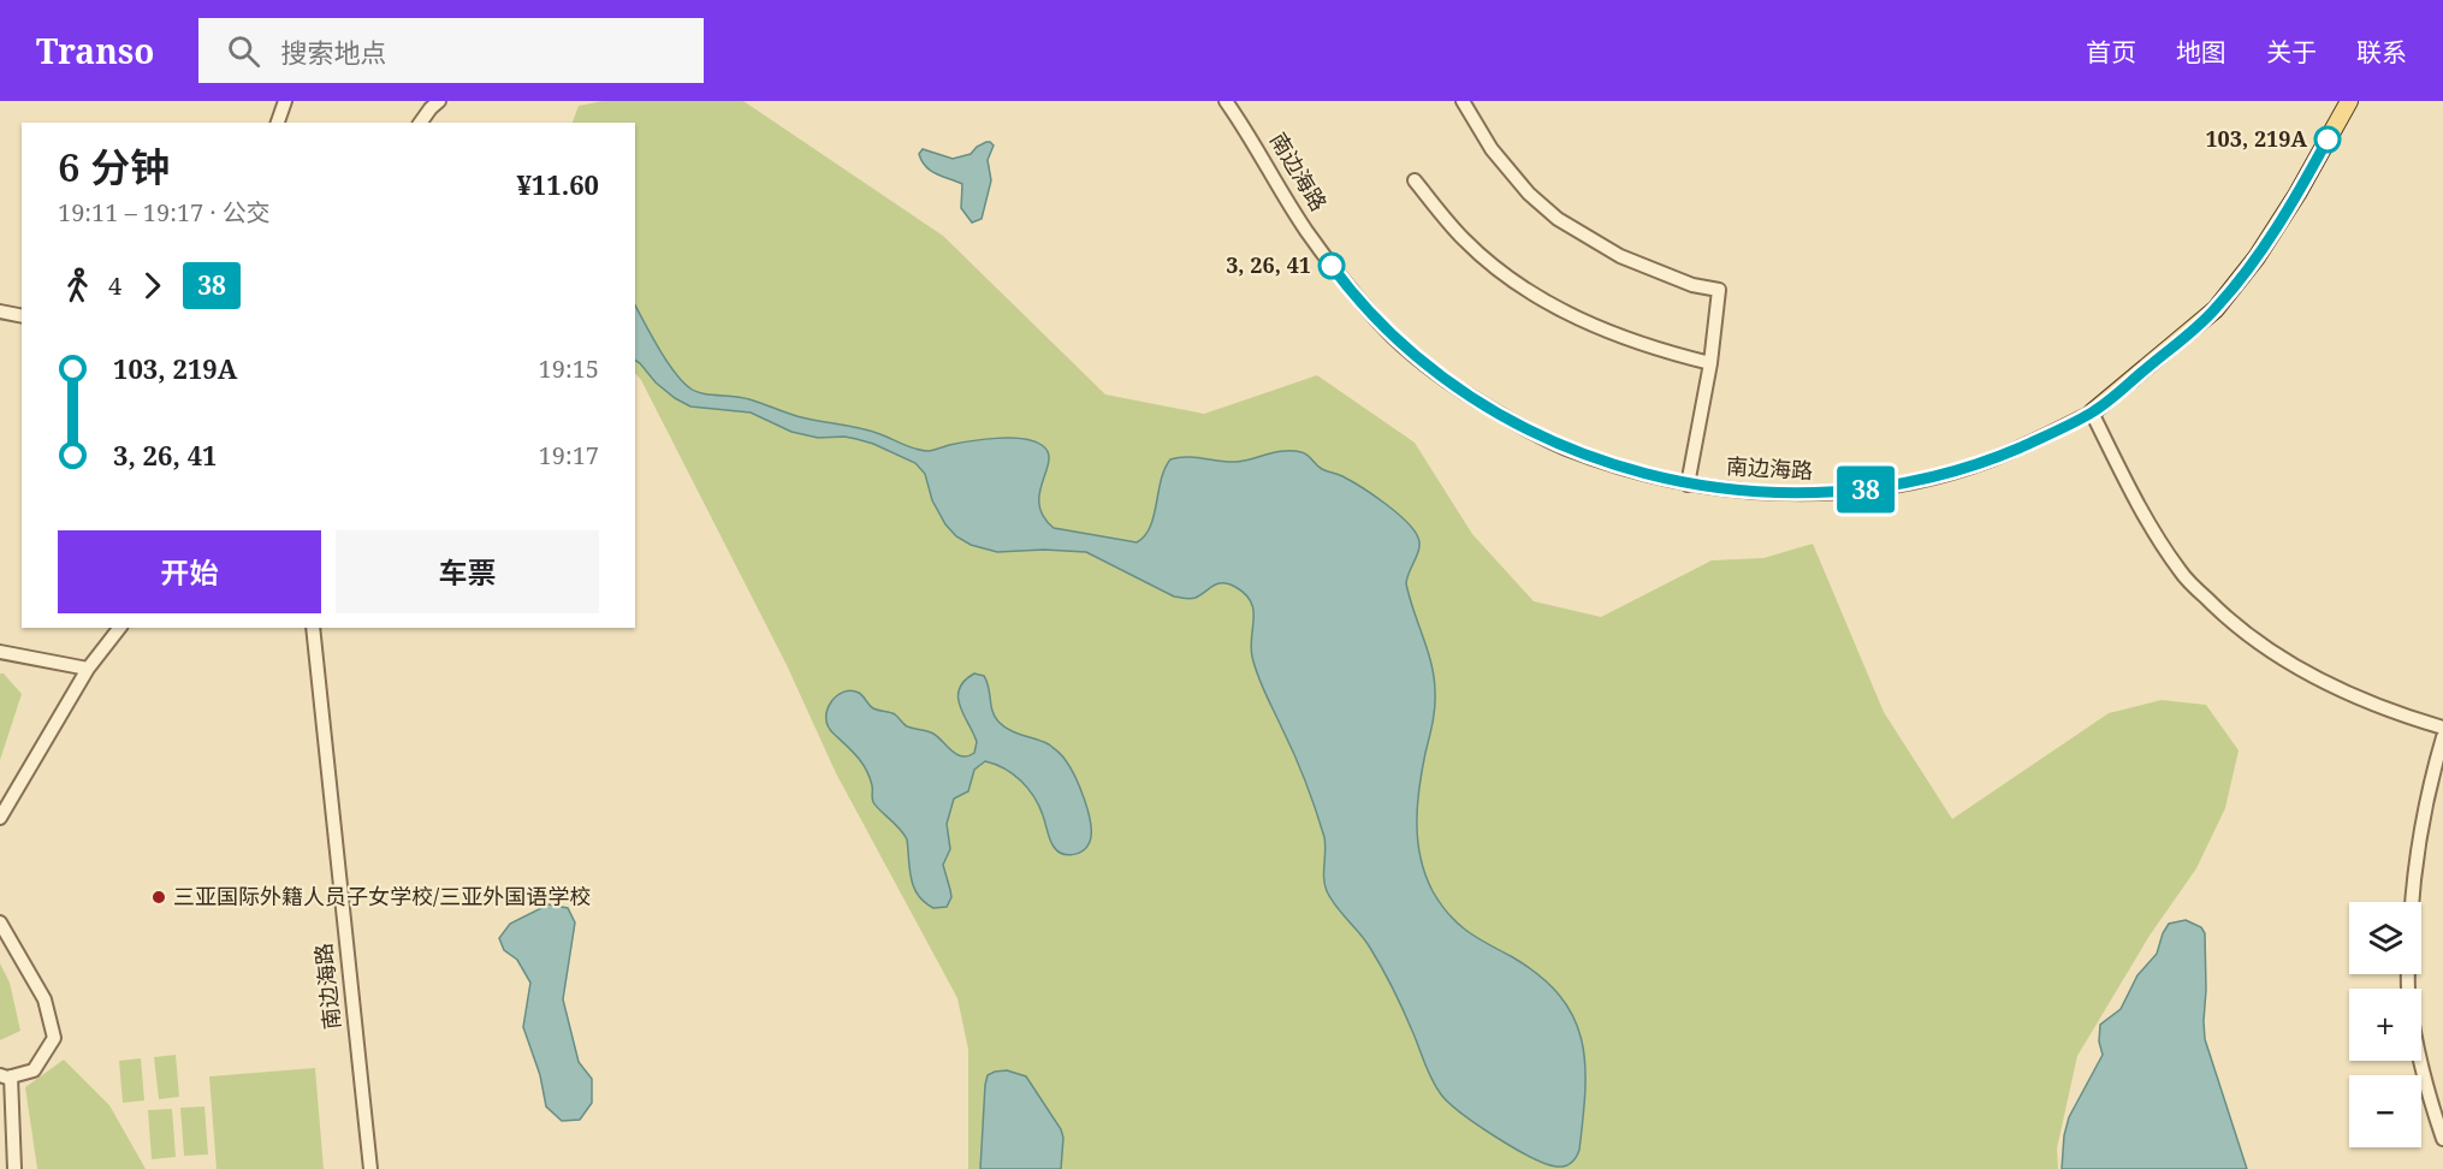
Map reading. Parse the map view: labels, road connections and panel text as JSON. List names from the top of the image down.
{
  "streets": {
    "main road": ["南边海路"]
  },
  "places": ["103, 219A", "3, 26, 41", "三亚国际外籍人员子女学校/三亚外国语学校"],
  "lines": ["bus line 38"],
  "page": {
    "header": "Transo",
    "search": "搜索地点",
    "nav": [
      "首页",
      "地图",
      "关于",
      "联系"
    ],
    "on_map": "38",
    "heading": ["6 分钟", "19:11 – 19:17 · 公交", "¥11.60"],
    "legs": ["4", "38"],
    "list": [
      {
        "name": "103, 219A",
        "value": "19:15"
      },
      {
        "name": "3, 26, 41",
        "value": "19:17"
      }
    ],
    "buttons": ["开始", "车票"],
    "map_buttons": ["+", "−"]
  }
}
